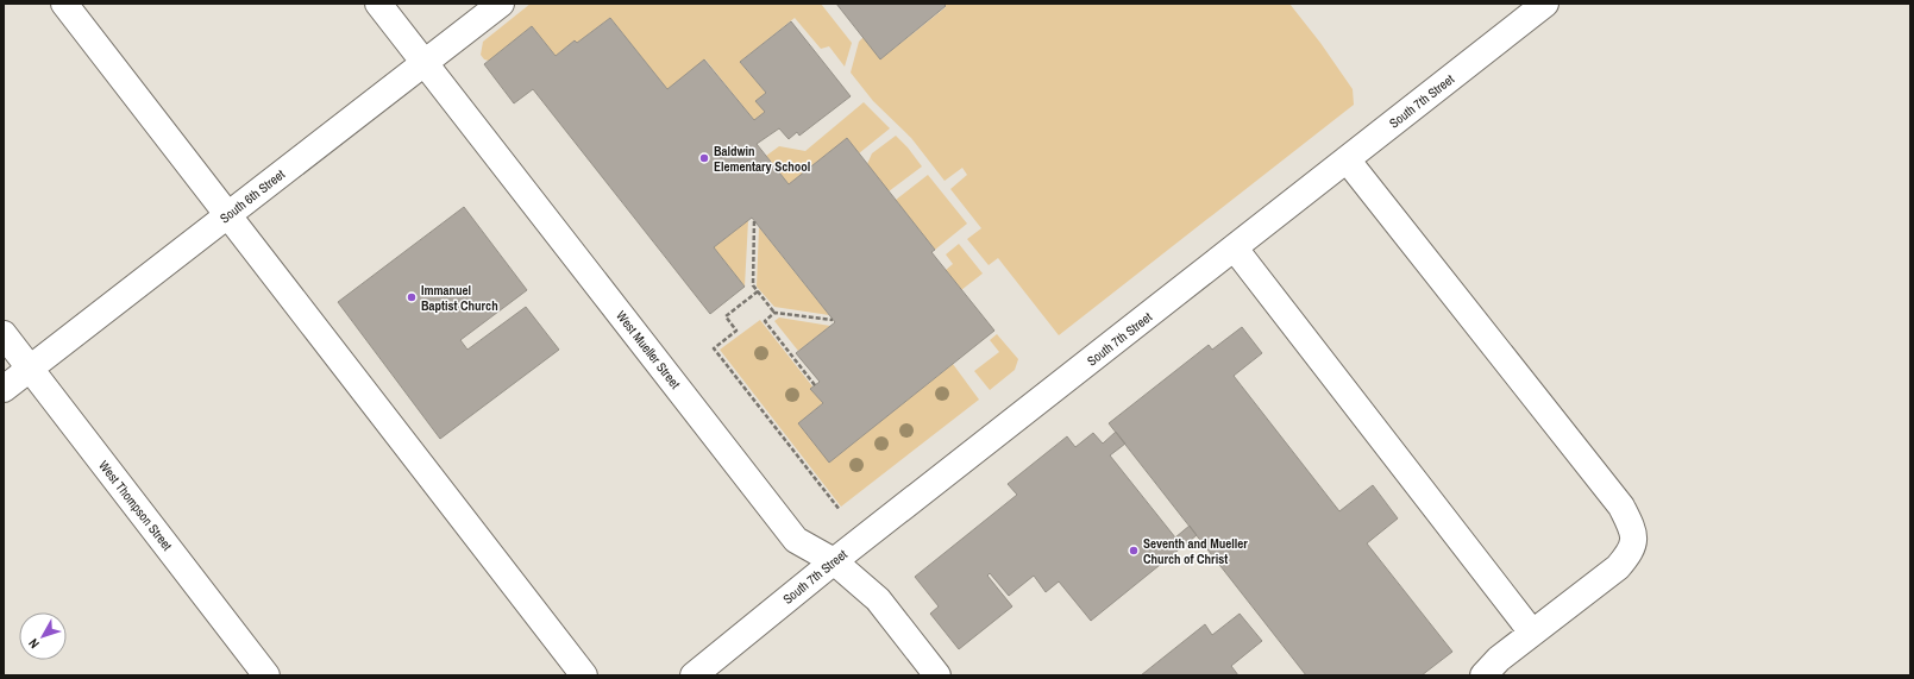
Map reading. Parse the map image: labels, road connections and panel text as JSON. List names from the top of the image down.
{
  "streets": {
    "street": [
      "South 7th Street",
      "South 6th Street",
      "West Mueller Street",
      "West Thompson Street"
    ]
  },
  "crossings": [
    ["South 7th Street", "West Mueller Street"],
    ["South 6th Street", "West Mueller Street"],
    ["South 6th Street", "West Thompson Street"]
  ],
  "places": ["Baldwin Elementary School", "Immanuel Baptist Church", "Seventh and Mueller Church of Christ"],
  "north": "bottom left"
}
